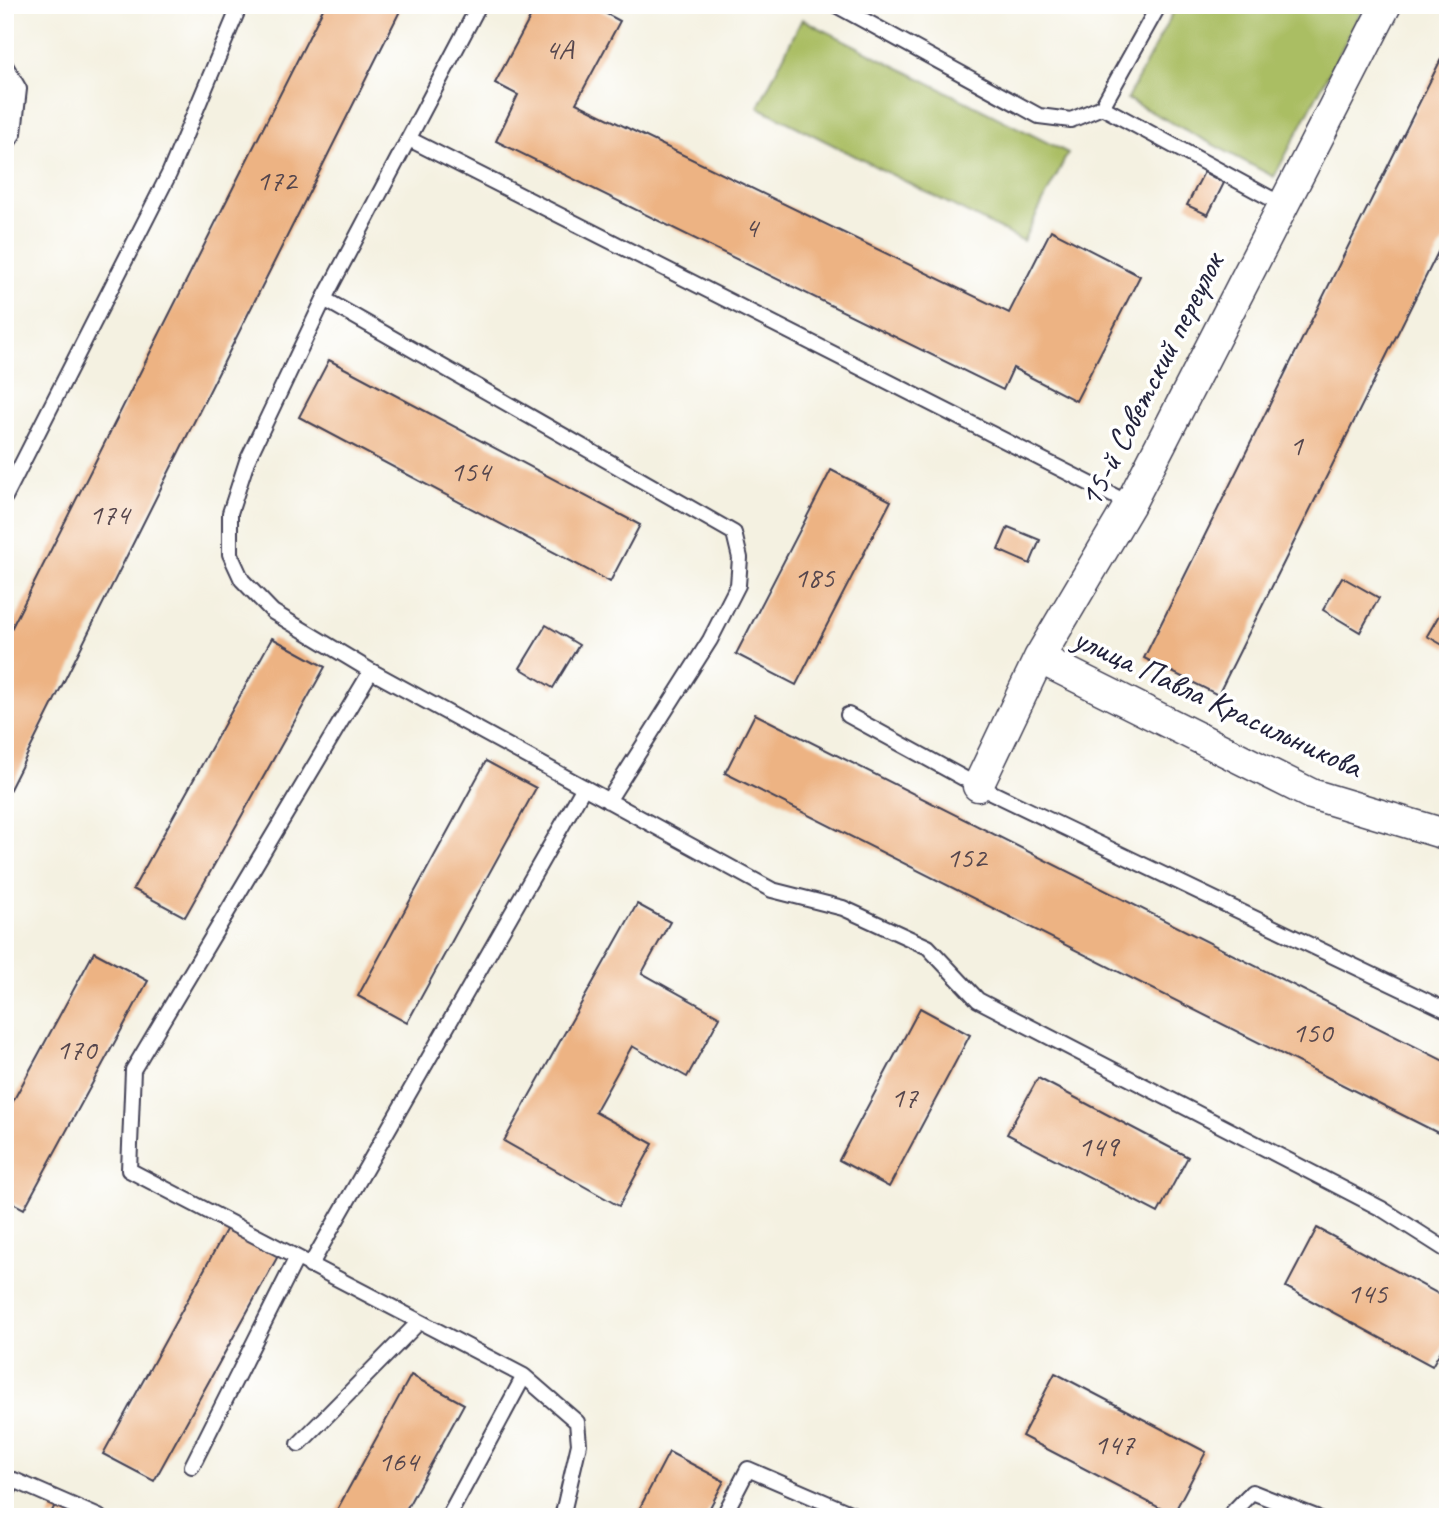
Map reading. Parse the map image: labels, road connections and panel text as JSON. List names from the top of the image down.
{
  "streets": {
    "street": ["15-й Советский переулок", "улица Павла Красильникова"]
  },
  "crossings": [
    ["15-й Советский переулок", "улица Павла Красильникова"]
  ],
  "house_numbers": [
    "4А",
    "172",
    "4",
    "1",
    "154",
    "174",
    "185",
    "152",
    "150",
    "170",
    "17",
    "149",
    "145",
    "147",
    "164"
  ]
}
